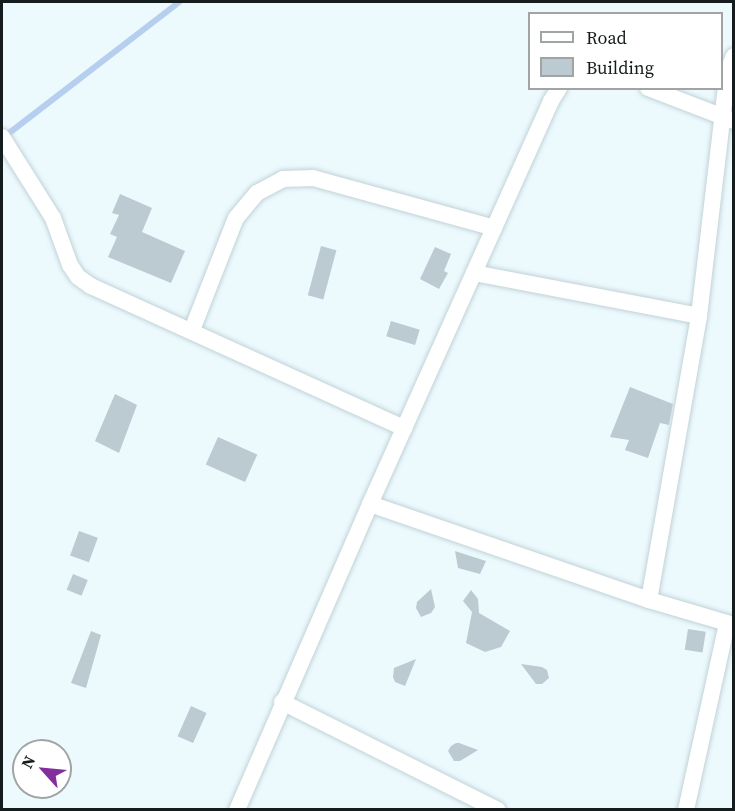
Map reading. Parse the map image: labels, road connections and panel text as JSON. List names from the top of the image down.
{
  "legend": ["Road", "Building"],
  "north": "top left"
}
